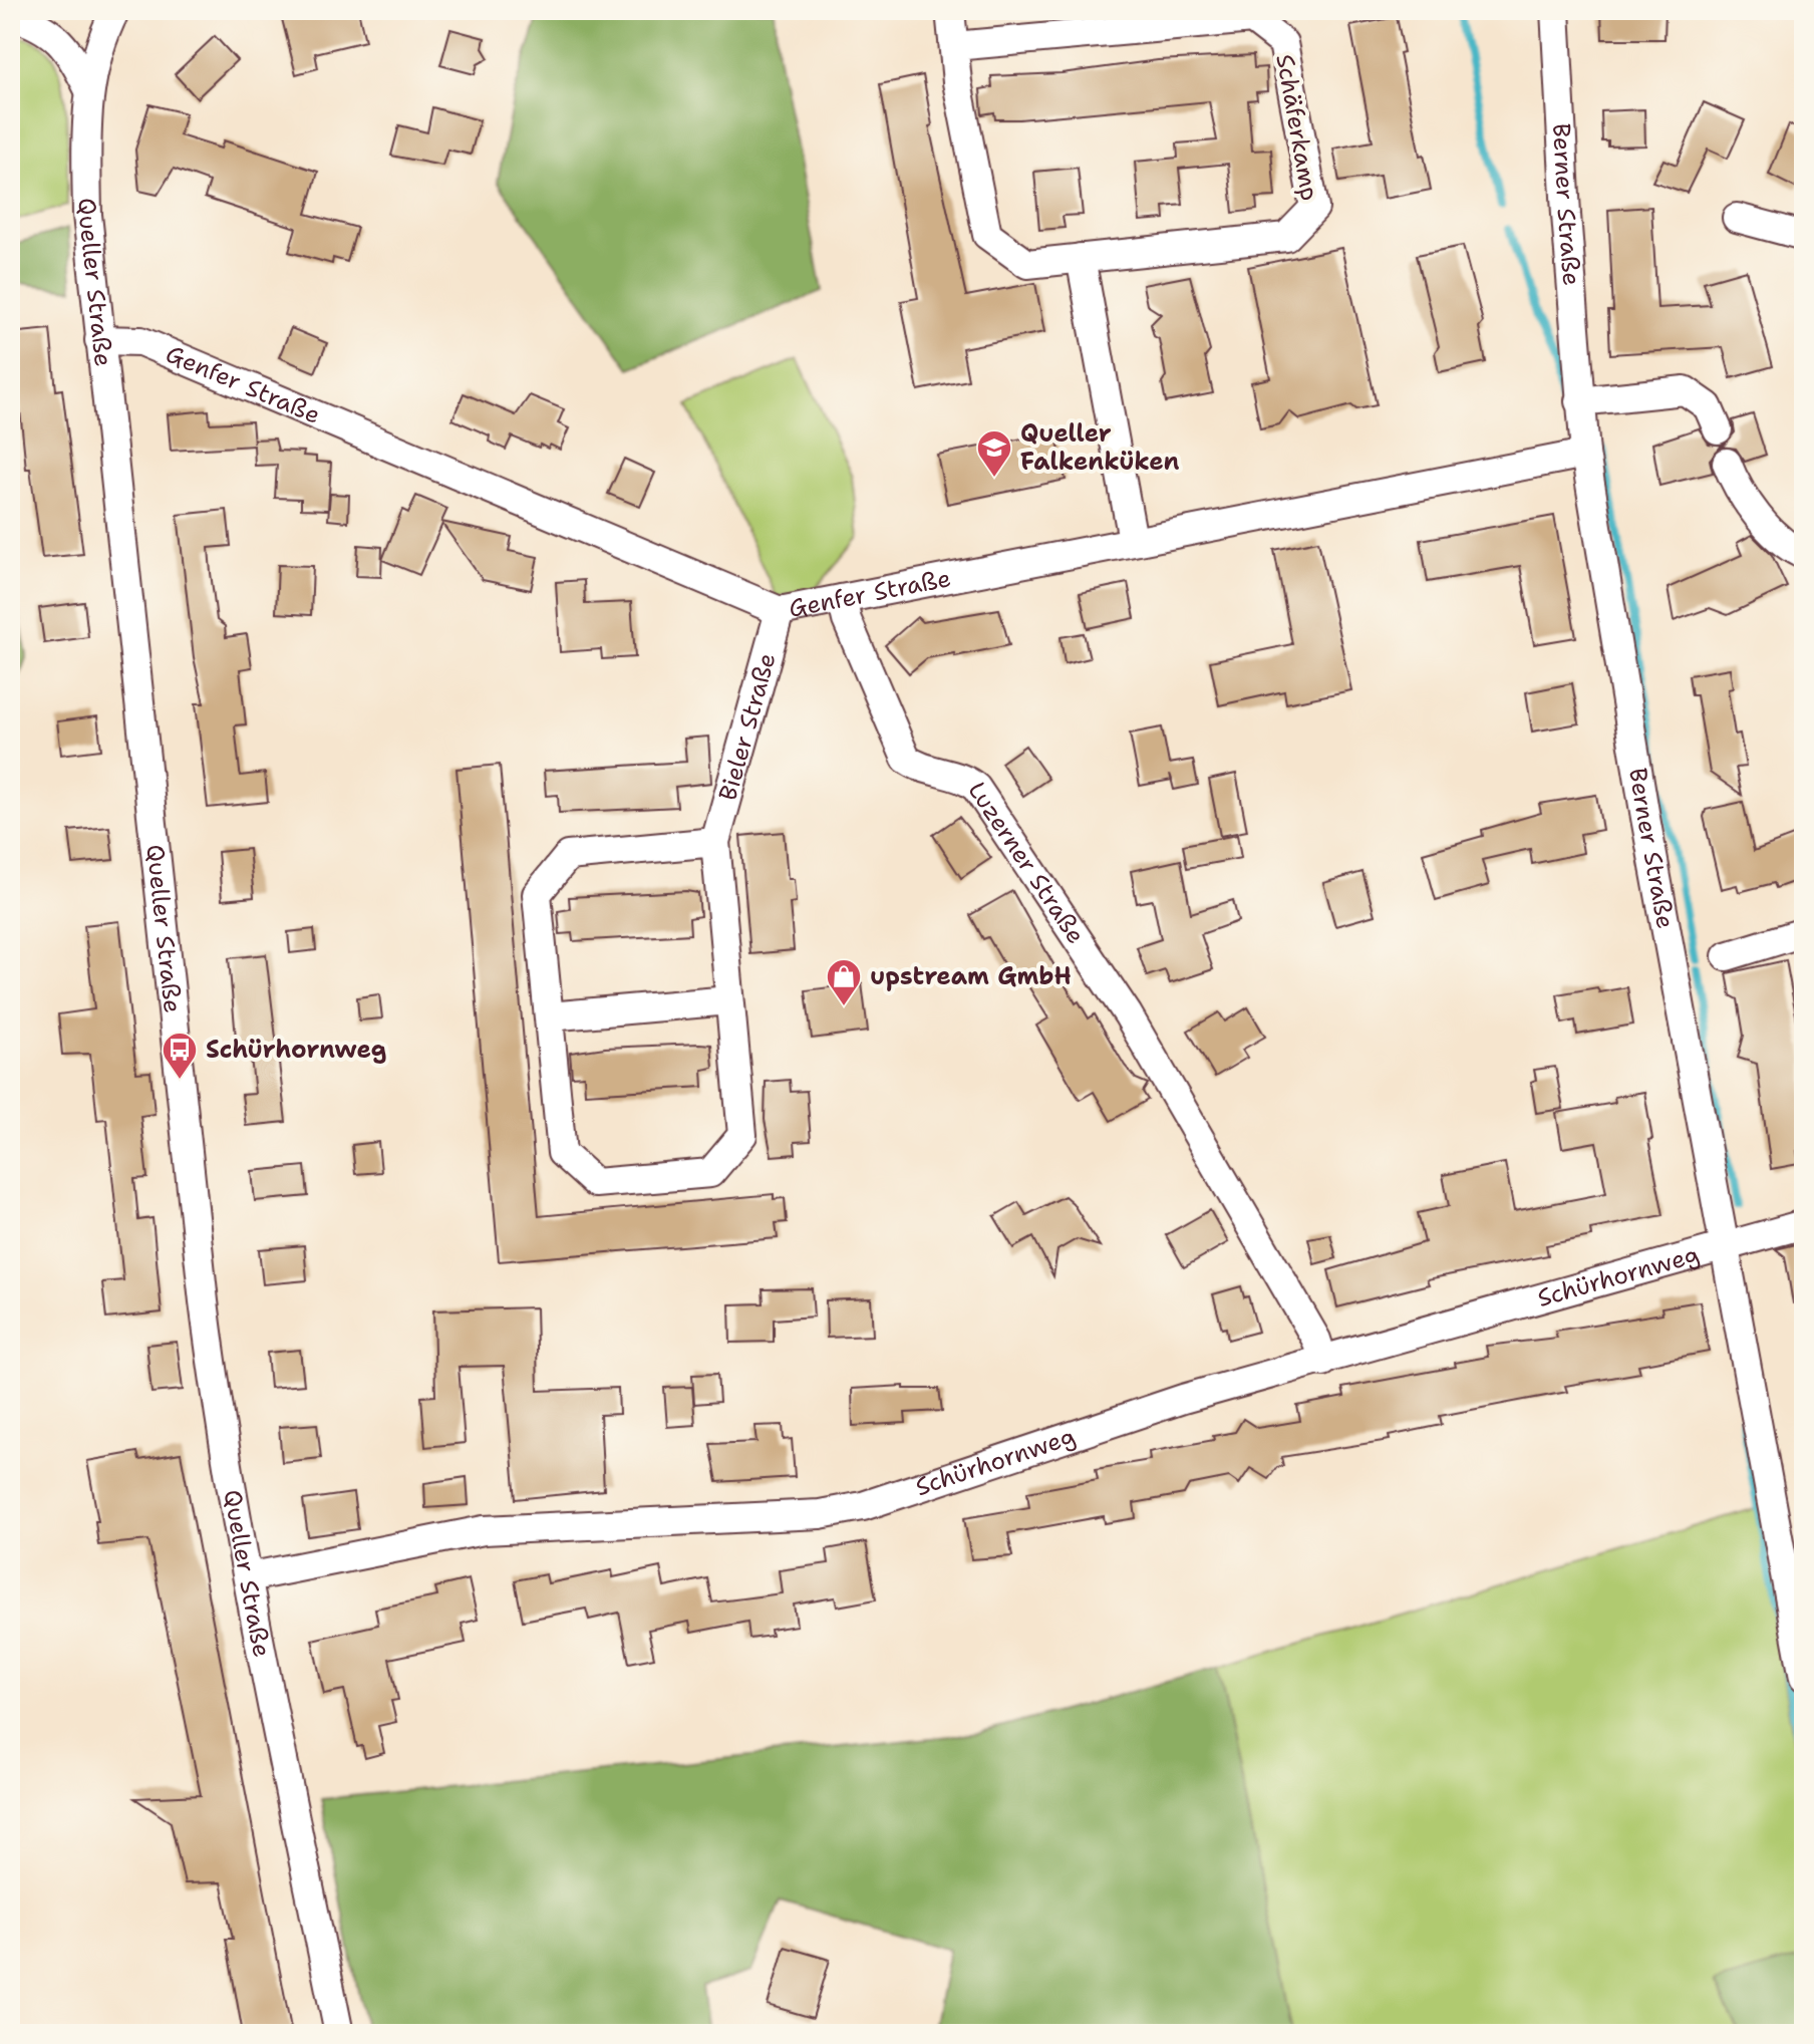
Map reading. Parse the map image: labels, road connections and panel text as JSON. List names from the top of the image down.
{
  "streets": {
    "street": [
      "Schäferkamp",
      "Berner Straße",
      "Queller Straße",
      "Genfer Straße",
      "Bieler Straße",
      "Luzerner Straße",
      "Schürhornweg"
    ]
  },
  "crossings": [
    ["Berner Straße", "Genfer Straße"],
    ["Berner Straße", "Schürhornweg"],
    ["Queller Straße", "Genfer Straße"],
    ["Queller Straße", "Schürhornweg"],
    ["Genfer Straße", "Bieler Straße"],
    ["Genfer Straße", "Luzerner Straße"],
    ["Luzerner Straße", "Schürhornweg"]
  ],
  "places": {
    "school or university": ["Queller Falkenküken"],
    "shop": ["upstream GmbH"],
    "bus stop": ["Schürhornweg"]
  }
}
